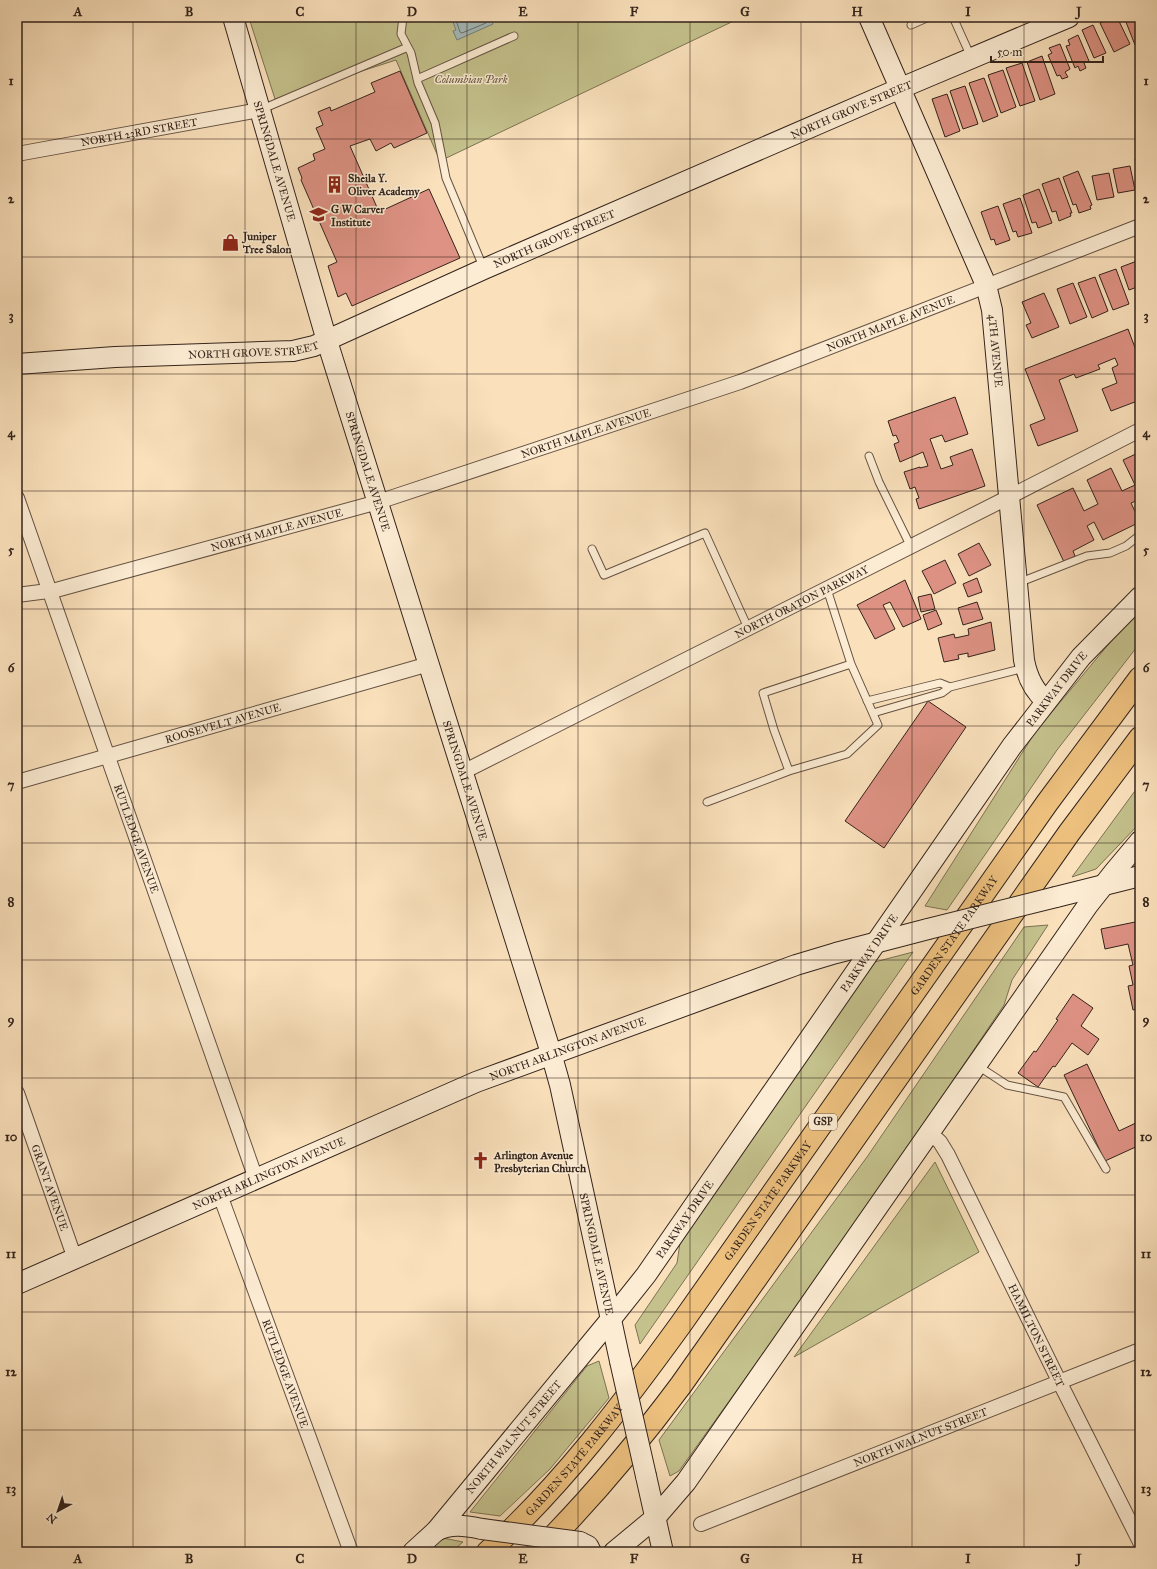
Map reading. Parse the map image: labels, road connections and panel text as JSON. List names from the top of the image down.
{
  "streets": {
    "highway": ["GARDEN STATE PARKWAY", "GSP"],
    "street": [
      "NORTH GROVE STREET",
      "NORTH 23RD STREET",
      "SPRINGDALE AVENUE",
      "NORTH MAPLE AVENUE",
      "4TH AVENUE",
      "NORTH ORATON PARKWAY",
      "PARKWAY DRIVE",
      "ROOSEVELT AVENUE",
      "RUTLEDGE AVENUE",
      "NORTH ARLINGTON AVENUE",
      "GRANT AVENUE",
      "HAMILTON STREET",
      "NORTH WALNUT STREET"
    ]
  },
  "crossings": [
    ["NORTH GROVE STREET", "SPRINGDALE AVENUE"],
    ["NORTH GROVE STREET", "4TH AVENUE"],
    ["NORTH 23RD STREET", "SPRINGDALE AVENUE"],
    ["SPRINGDALE AVENUE", "NORTH MAPLE AVENUE"],
    ["SPRINGDALE AVENUE", "NORTH ORATON PARKWAY"],
    ["SPRINGDALE AVENUE", "PARKWAY DRIVE"],
    ["SPRINGDALE AVENUE", "ROOSEVELT AVENUE"],
    ["SPRINGDALE AVENUE", "NORTH ARLINGTON AVENUE"],
    ["SPRINGDALE AVENUE", "NORTH WALNUT STREET"],
    ["NORTH MAPLE AVENUE", "4TH AVENUE"],
    ["NORTH MAPLE AVENUE", "RUTLEDGE AVENUE"],
    ["4TH AVENUE", "NORTH ORATON PARKWAY"],
    ["4TH AVENUE", "PARKWAY DRIVE"],
    ["PARKWAY DRIVE", "NORTH ARLINGTON AVENUE"],
    ["PARKWAY DRIVE", "NORTH WALNUT STREET"],
    ["ROOSEVELT AVENUE", "RUTLEDGE AVENUE"],
    ["RUTLEDGE AVENUE", "NORTH ARLINGTON AVENUE"],
    ["NORTH ARLINGTON AVENUE", "GRANT AVENUE"],
    ["HAMILTON STREET", "NORTH WALNUT STREET"]
  ],
  "parks": ["Columbian Park"],
  "places": {
    "building": ["Sheila Y. Oliver Academy"],
    "school or university": ["G W Carver Institute"],
    "shop": ["Juniper Tree Salon"],
    "church": ["Arlington Avenue Presbyterian Church"]
  },
  "scale_bar": "50 m",
  "north": "bottom left",
  "grid": {
    "columns": [
      "A",
      "B",
      "C",
      "D",
      "E",
      "F",
      "G",
      "H",
      "I",
      "J"
    ],
    "rows": [
      "1",
      "2",
      "3",
      "4",
      "5",
      "6",
      "7",
      "8",
      "9",
      "10",
      "11",
      "12",
      "13"
    ]
  }
}
